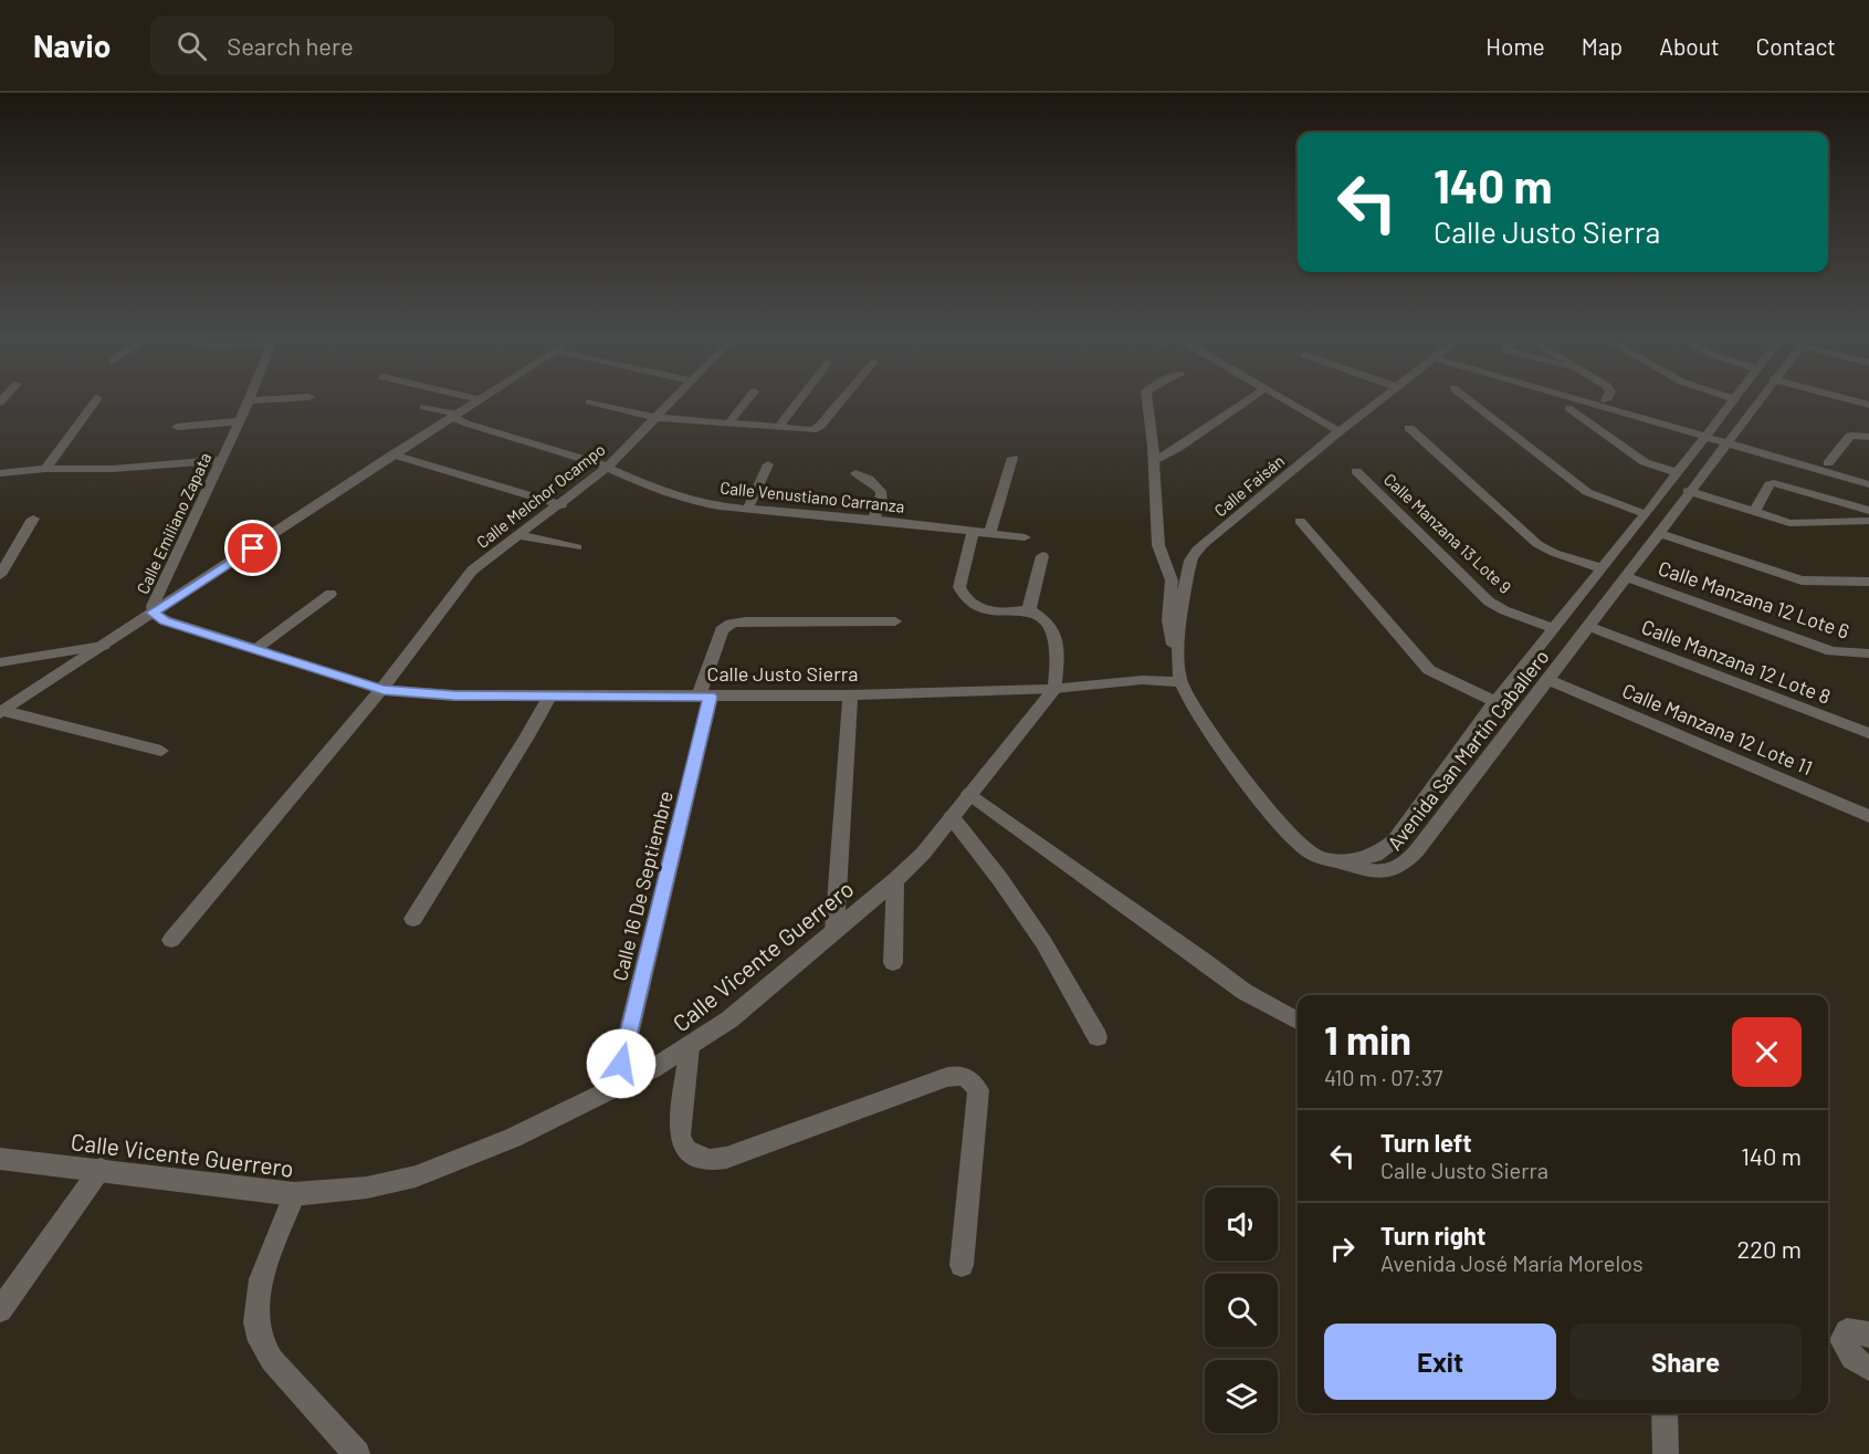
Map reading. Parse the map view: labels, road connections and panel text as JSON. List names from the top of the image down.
{
  "streets": {
    "street": [
      "Calle Faisán",
      "Calle Melchor Ocampo",
      "Calle Venustiano Carranza",
      "Calle Emiliano Zapata",
      "Calle Manzana 13 Lote 9",
      "Calle Manzana 12 Lote 6",
      "Calle Manzana 12 Lote 8",
      "Calle Justo Sierra",
      "Calle Manzana 12 Lote 11",
      "Avenida San Martín Caballero",
      "Calle 16 De Septiembre",
      "Calle Vicente Guerrero"
    ]
  },
  "crossings": [
    ["Calle Faisán", "Calle Justo Sierra"],
    ["Calle Melchor Ocampo", "Calle Venustiano Carranza"],
    ["Calle Melchor Ocampo", "Calle Justo Sierra"],
    ["Calle Emiliano Zapata", "Calle Justo Sierra"],
    ["Calle Manzana 13 Lote 9", "Avenida San Martín Caballero"],
    ["Calle Manzana 12 Lote 6", "Avenida San Martín Caballero"],
    ["Calle Manzana 12 Lote 8", "Avenida San Martín Caballero"],
    ["Calle Justo Sierra", "Calle 16 De Septiembre"],
    ["Calle Justo Sierra", "Calle Vicente Guerrero"],
    ["Calle Manzana 12 Lote 11", "Avenida San Martín Caballero"],
    ["Calle 16 De Septiembre", "Calle Vicente Guerrero"]
  ],
  "page": {
    "header": "Navio",
    "search": "Search here",
    "nav": [
      "Home",
      "Map",
      "About",
      "Contact"
    ],
    "turn": ["140 m", "Calle Justo Sierra"],
    "heading": ["1 min", "410 m · 07:37"],
    "list": [
      {
        "name": "Turn left",
        "note": "Calle Justo Sierra",
        "value": "140 m"
      },
      {
        "name": "Turn right",
        "note": "Avenida José María Morelos",
        "value": "220 m"
      }
    ],
    "buttons": ["Exit", "Share"]
  }
}
